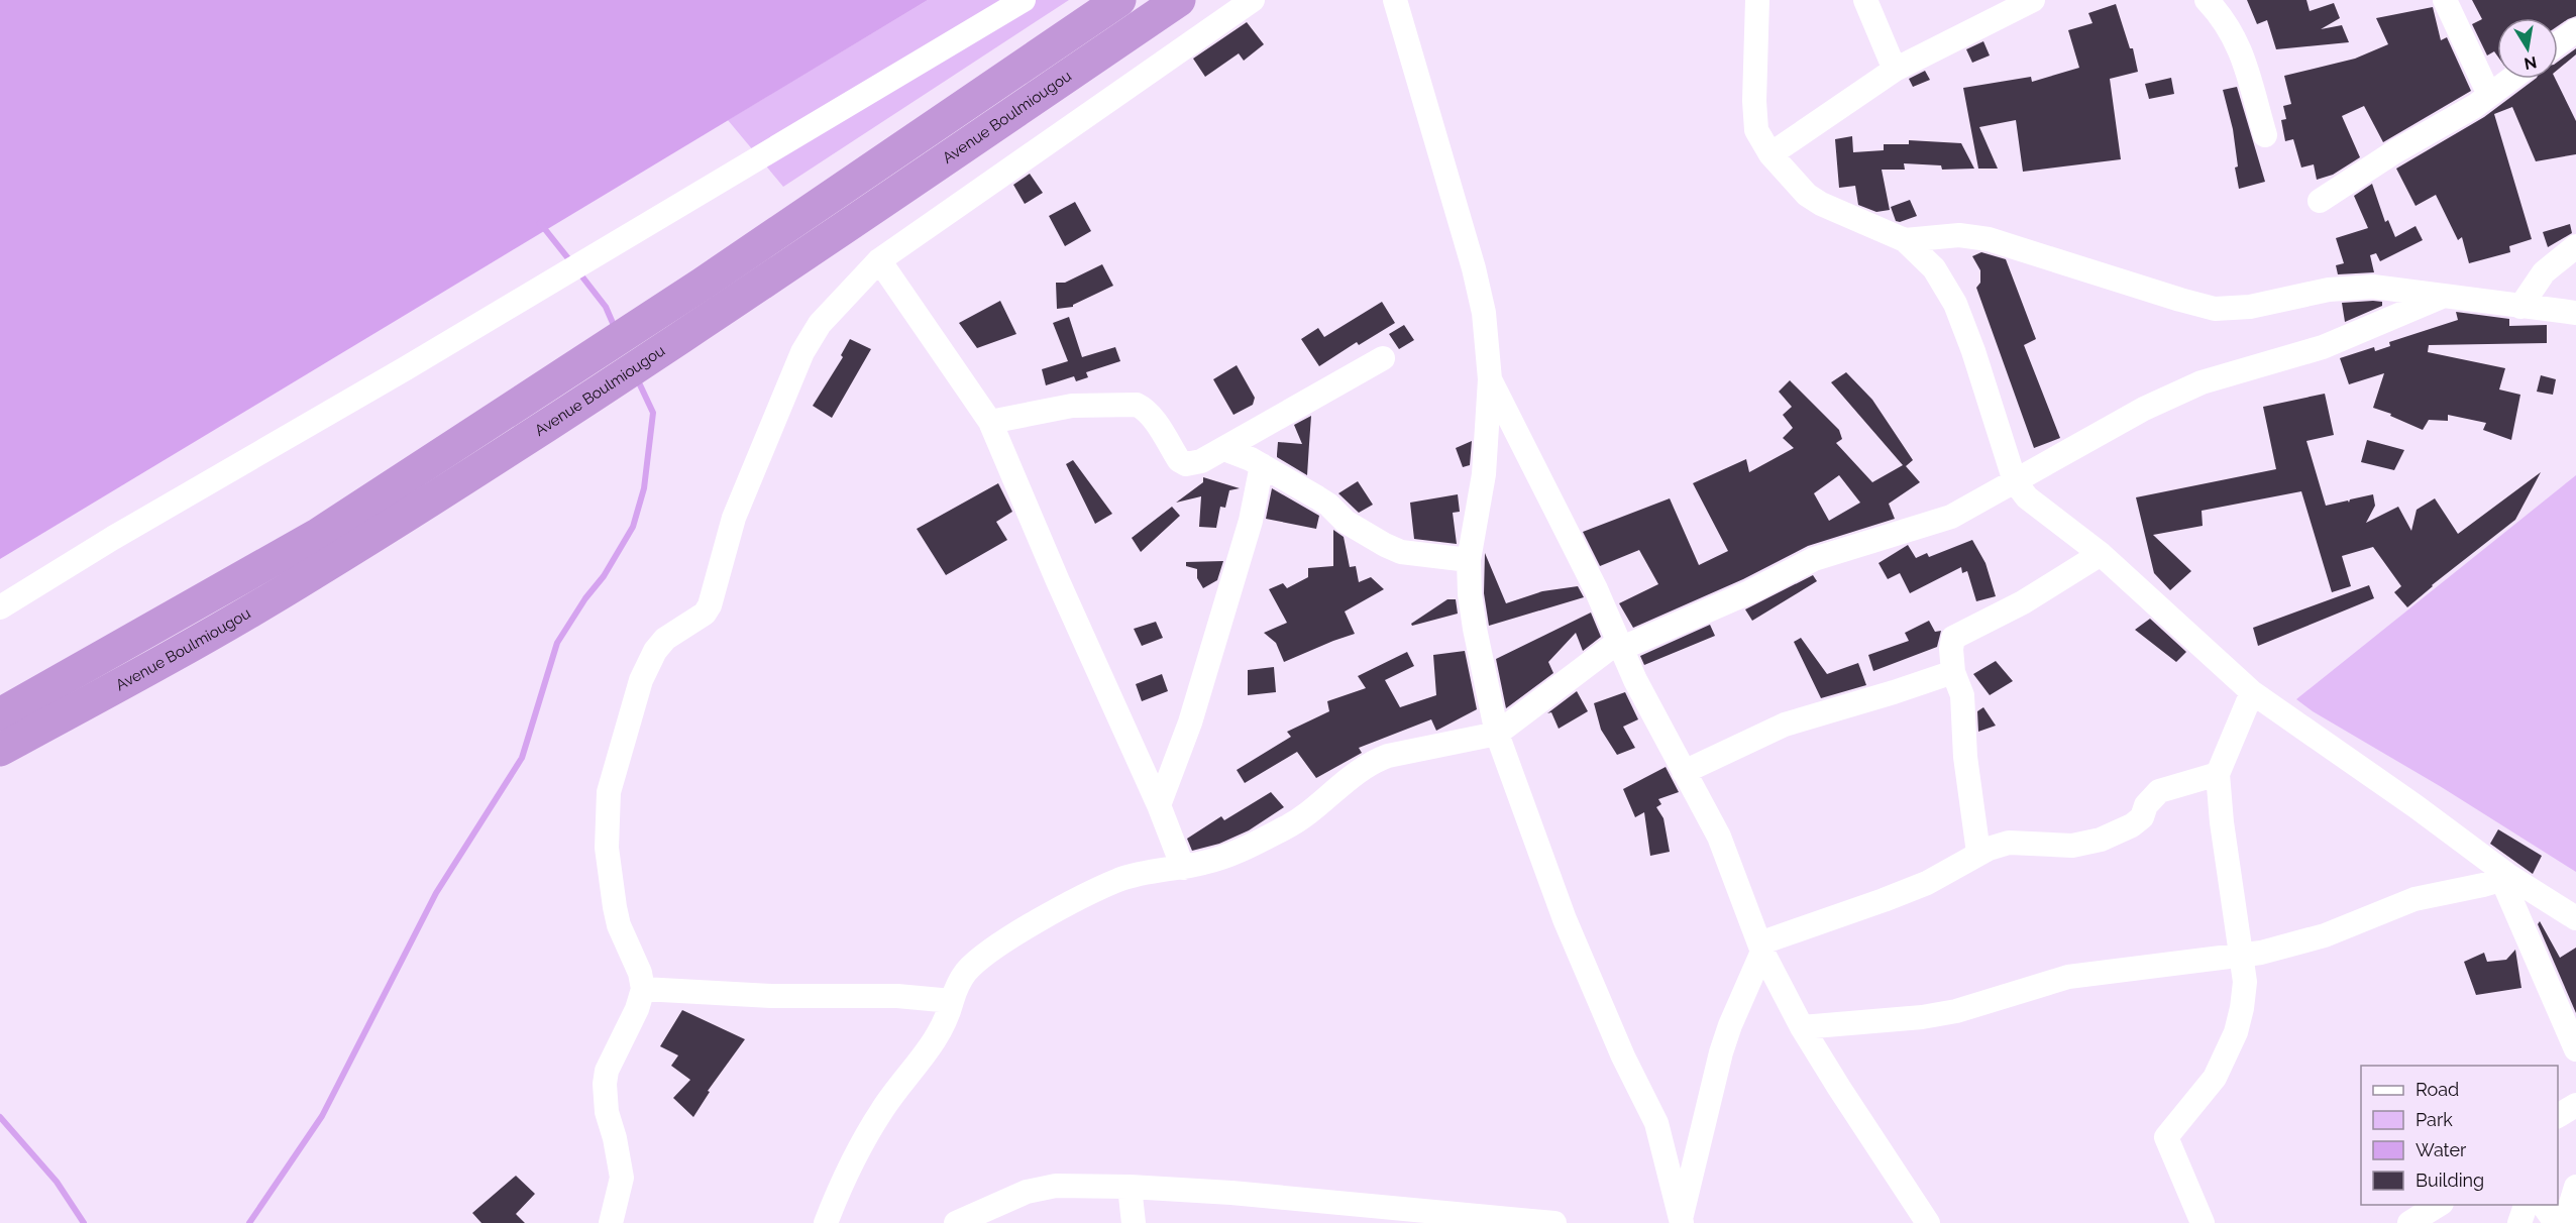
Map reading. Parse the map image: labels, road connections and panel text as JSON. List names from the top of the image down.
{
  "streets": {
    "highway": ["Avenue Boulmiougou"]
  },
  "legend": [
    "Road",
    "Park",
    "Water",
    "Building"
  ],
  "north": "bottom"
}
